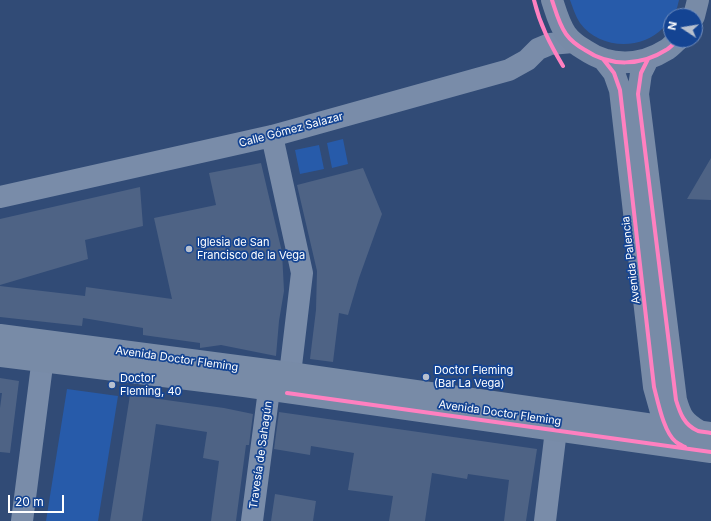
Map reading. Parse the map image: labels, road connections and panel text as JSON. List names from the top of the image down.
{
  "streets": {
    "main road": ["Avenida Palencia", "Avenida Doctor Fleming"],
    "street": ["Calle Gómez Salazar", "Travesía de Sahagún"]
  },
  "crossings": [
    ["Calle Gómez Salazar", "Travesía de Sahagún"],
    ["Avenida Palencia", "Avenida Doctor Fleming"],
    ["Avenida Doctor Fleming", "Travesía de Sahagún"]
  ],
  "places": ["Iglesia de San Francisco de la Vega", "Doctor Fleming (Bar La Vega)", "Doctor Fleming, 40"],
  "scale_bar": "20 m",
  "north": "left"
}
